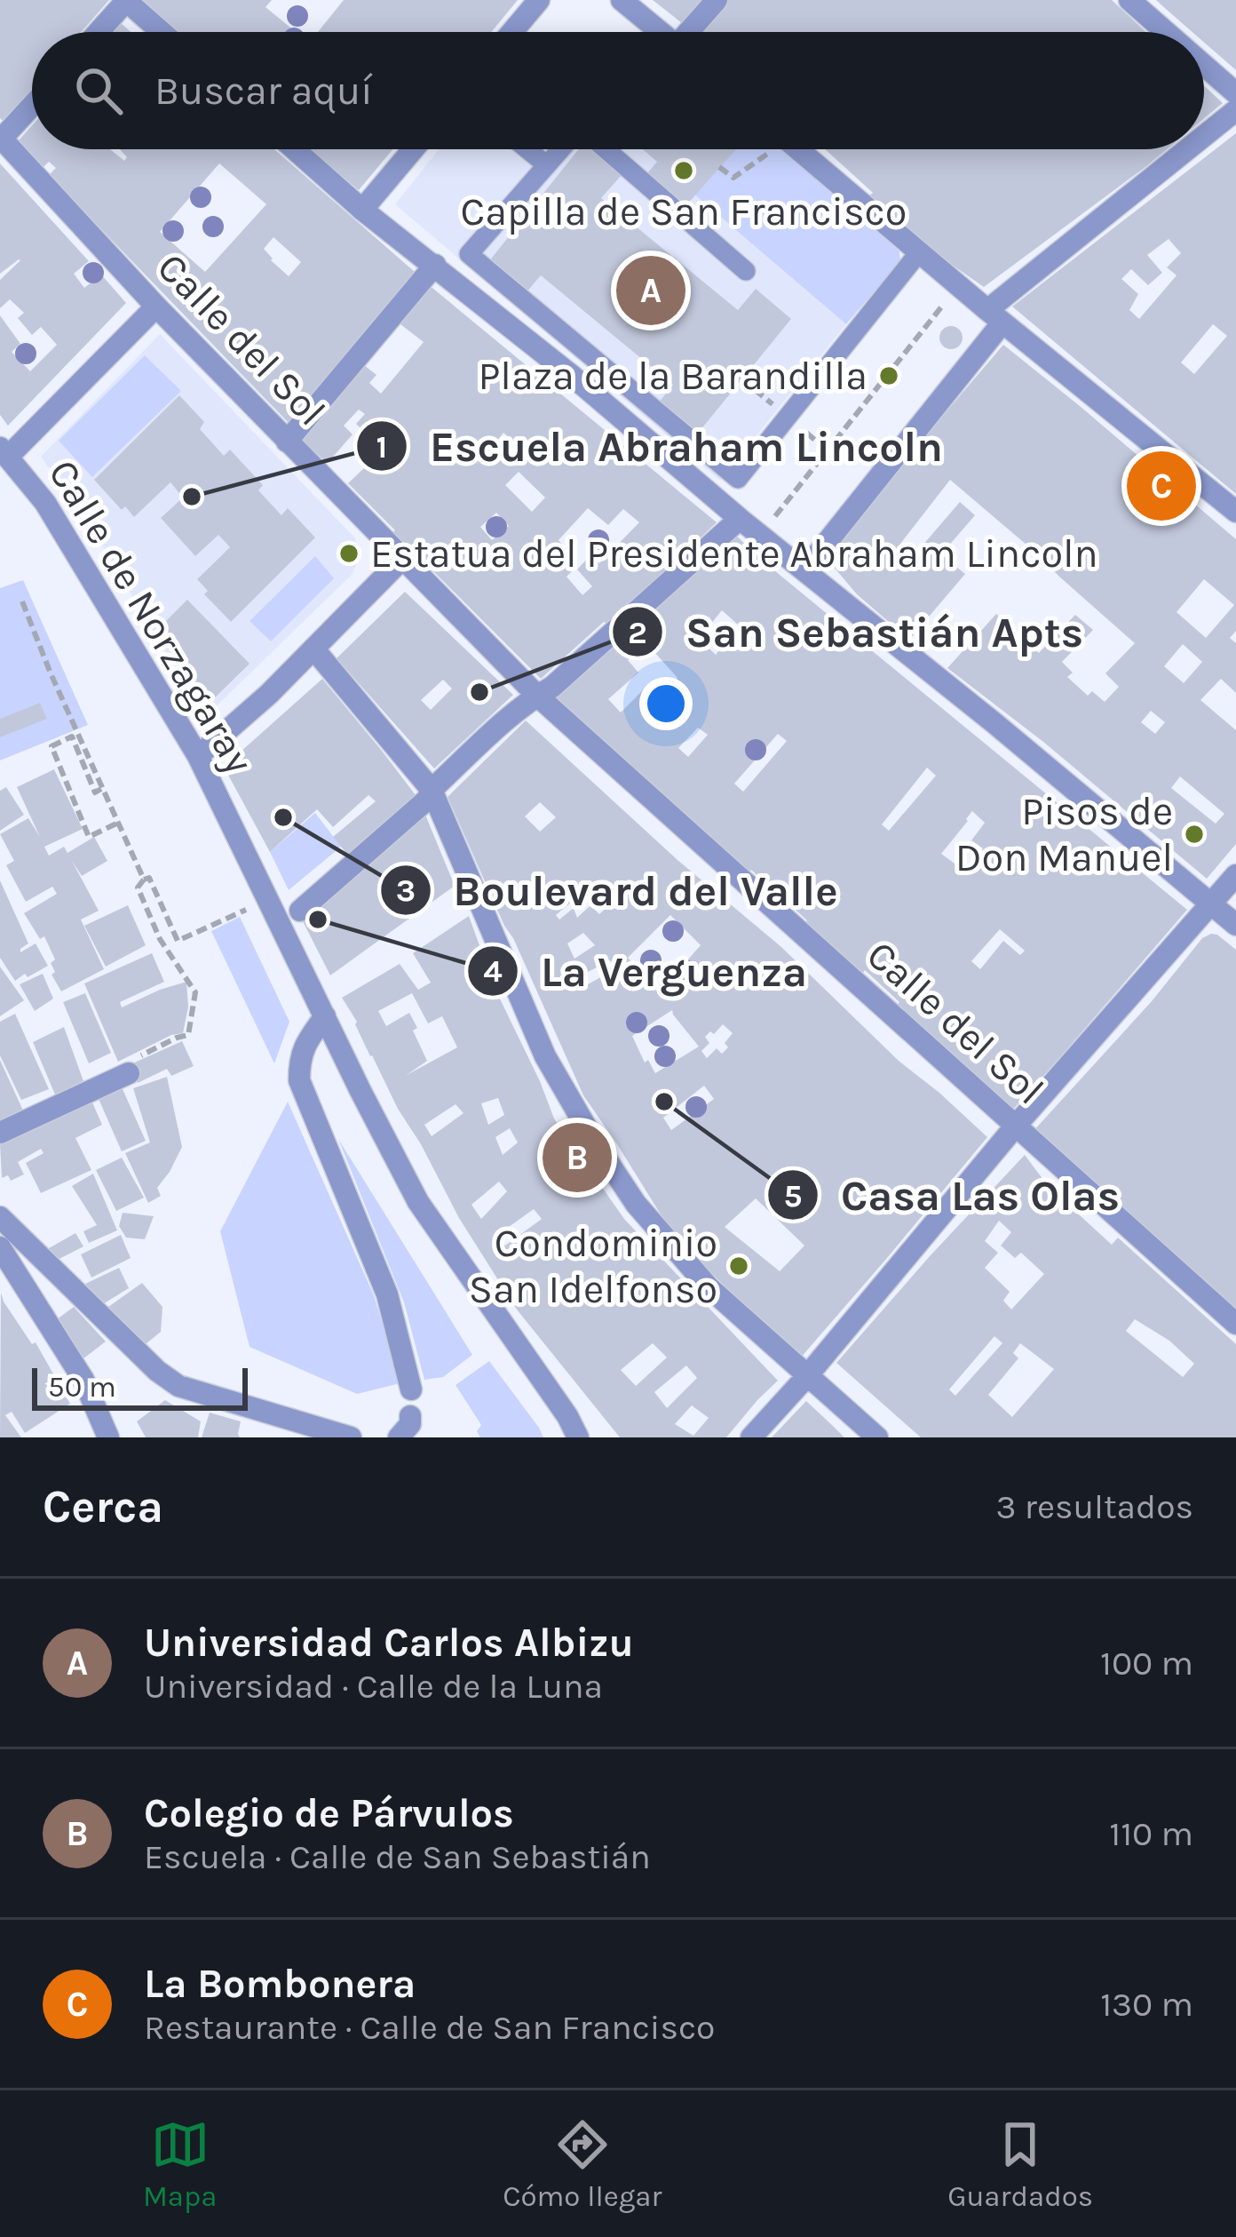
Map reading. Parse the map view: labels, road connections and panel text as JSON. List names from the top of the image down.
{
  "streets": {
    "street": ["Calle del Sol", "Calle de Norzagaray"]
  },
  "places": [
    "Capilla de San Francisco",
    "Plaza de la Barandilla",
    "Escuela Abraham Lincoln",
    "Estatua del Presidente Abraham Lincoln",
    "San Sebastián Apts",
    "Boulevard del Valle",
    "Pisos de Don Manuel",
    "La Verguenza",
    "Casa Las Olas",
    "Condominio San Idelfonso"
  ],
  "scale_bar": "50 m",
  "page": {
    "search": "Buscar aquí",
    "pins": ["A", "C", "B"],
    "scale": "50 m",
    "heading": ["Cerca", "3 resultados"],
    "list": [
      {
        "mark": "A",
        "name": "Universidad Carlos Albizu",
        "note": "Universidad · Calle de la Luna",
        "value": "100 m"
      },
      {
        "mark": "B",
        "name": "Colegio de Párvulos",
        "note": "Escuela · Calle de San Sebastián",
        "value": "110 m"
      },
      {
        "mark": "C",
        "name": "La Bombonera",
        "note": "Restaurante · Calle de San Francisco",
        "value": "130 m"
      }
    ],
    "nav": ["Mapa", "Cómo llegar", "Guardados"]
  }
}
